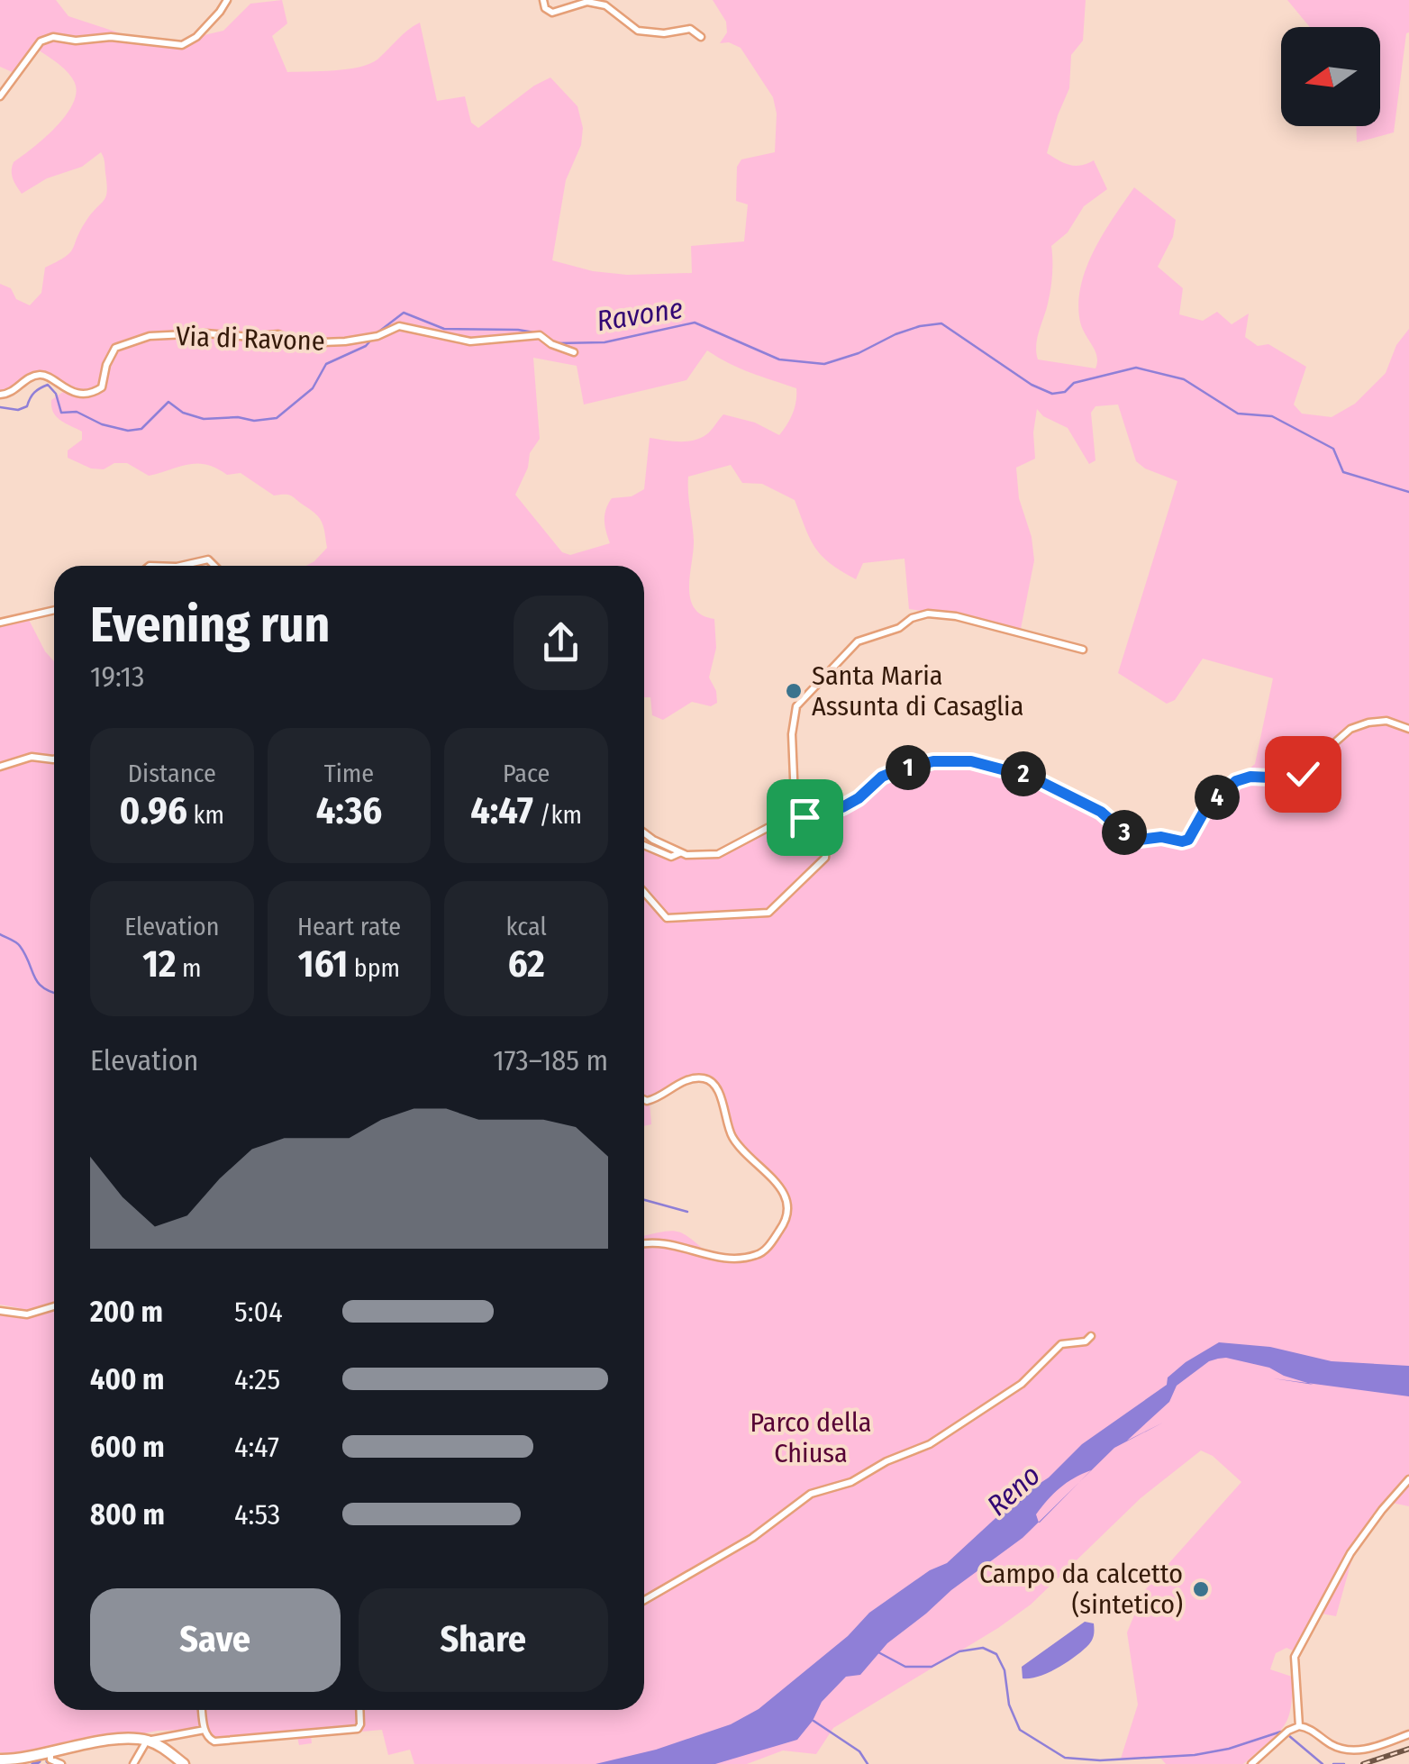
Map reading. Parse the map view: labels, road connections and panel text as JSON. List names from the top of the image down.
{
  "streets": {
    "street": ["Via di Ravone"]
  },
  "water": ["Ravone", "Reno"],
  "parks": ["Parco della Chiusa"],
  "places": ["Santa Maria Assunta di Casaglia", "Campo da calcetto (sintetico)"],
  "north": "left",
  "page": {
    "heading": ["Evening run", "19:13"],
    "stats": [
      ["Distance", "0.96 km"],
      ["Time", "4:36"],
      ["Pace", "4:47 /km"],
      ["Elevation", "12 m"],
      ["Heart rate", "161 bpm"],
      ["kcal", "62"]
    ],
    "pins": [
      "1",
      "2",
      "4",
      "3"
    ],
    "chart": ["Elevation", "173–185 m"],
    "list": [
      {
        "name": "200 m",
        "note": "5:04"
      },
      {
        "name": "400 m",
        "note": "4:25"
      },
      {
        "name": "600 m",
        "note": "4:47"
      },
      {
        "name": "800 m",
        "note": "4:53"
      }
    ],
    "buttons": ["Save", "Share"]
  }
}
